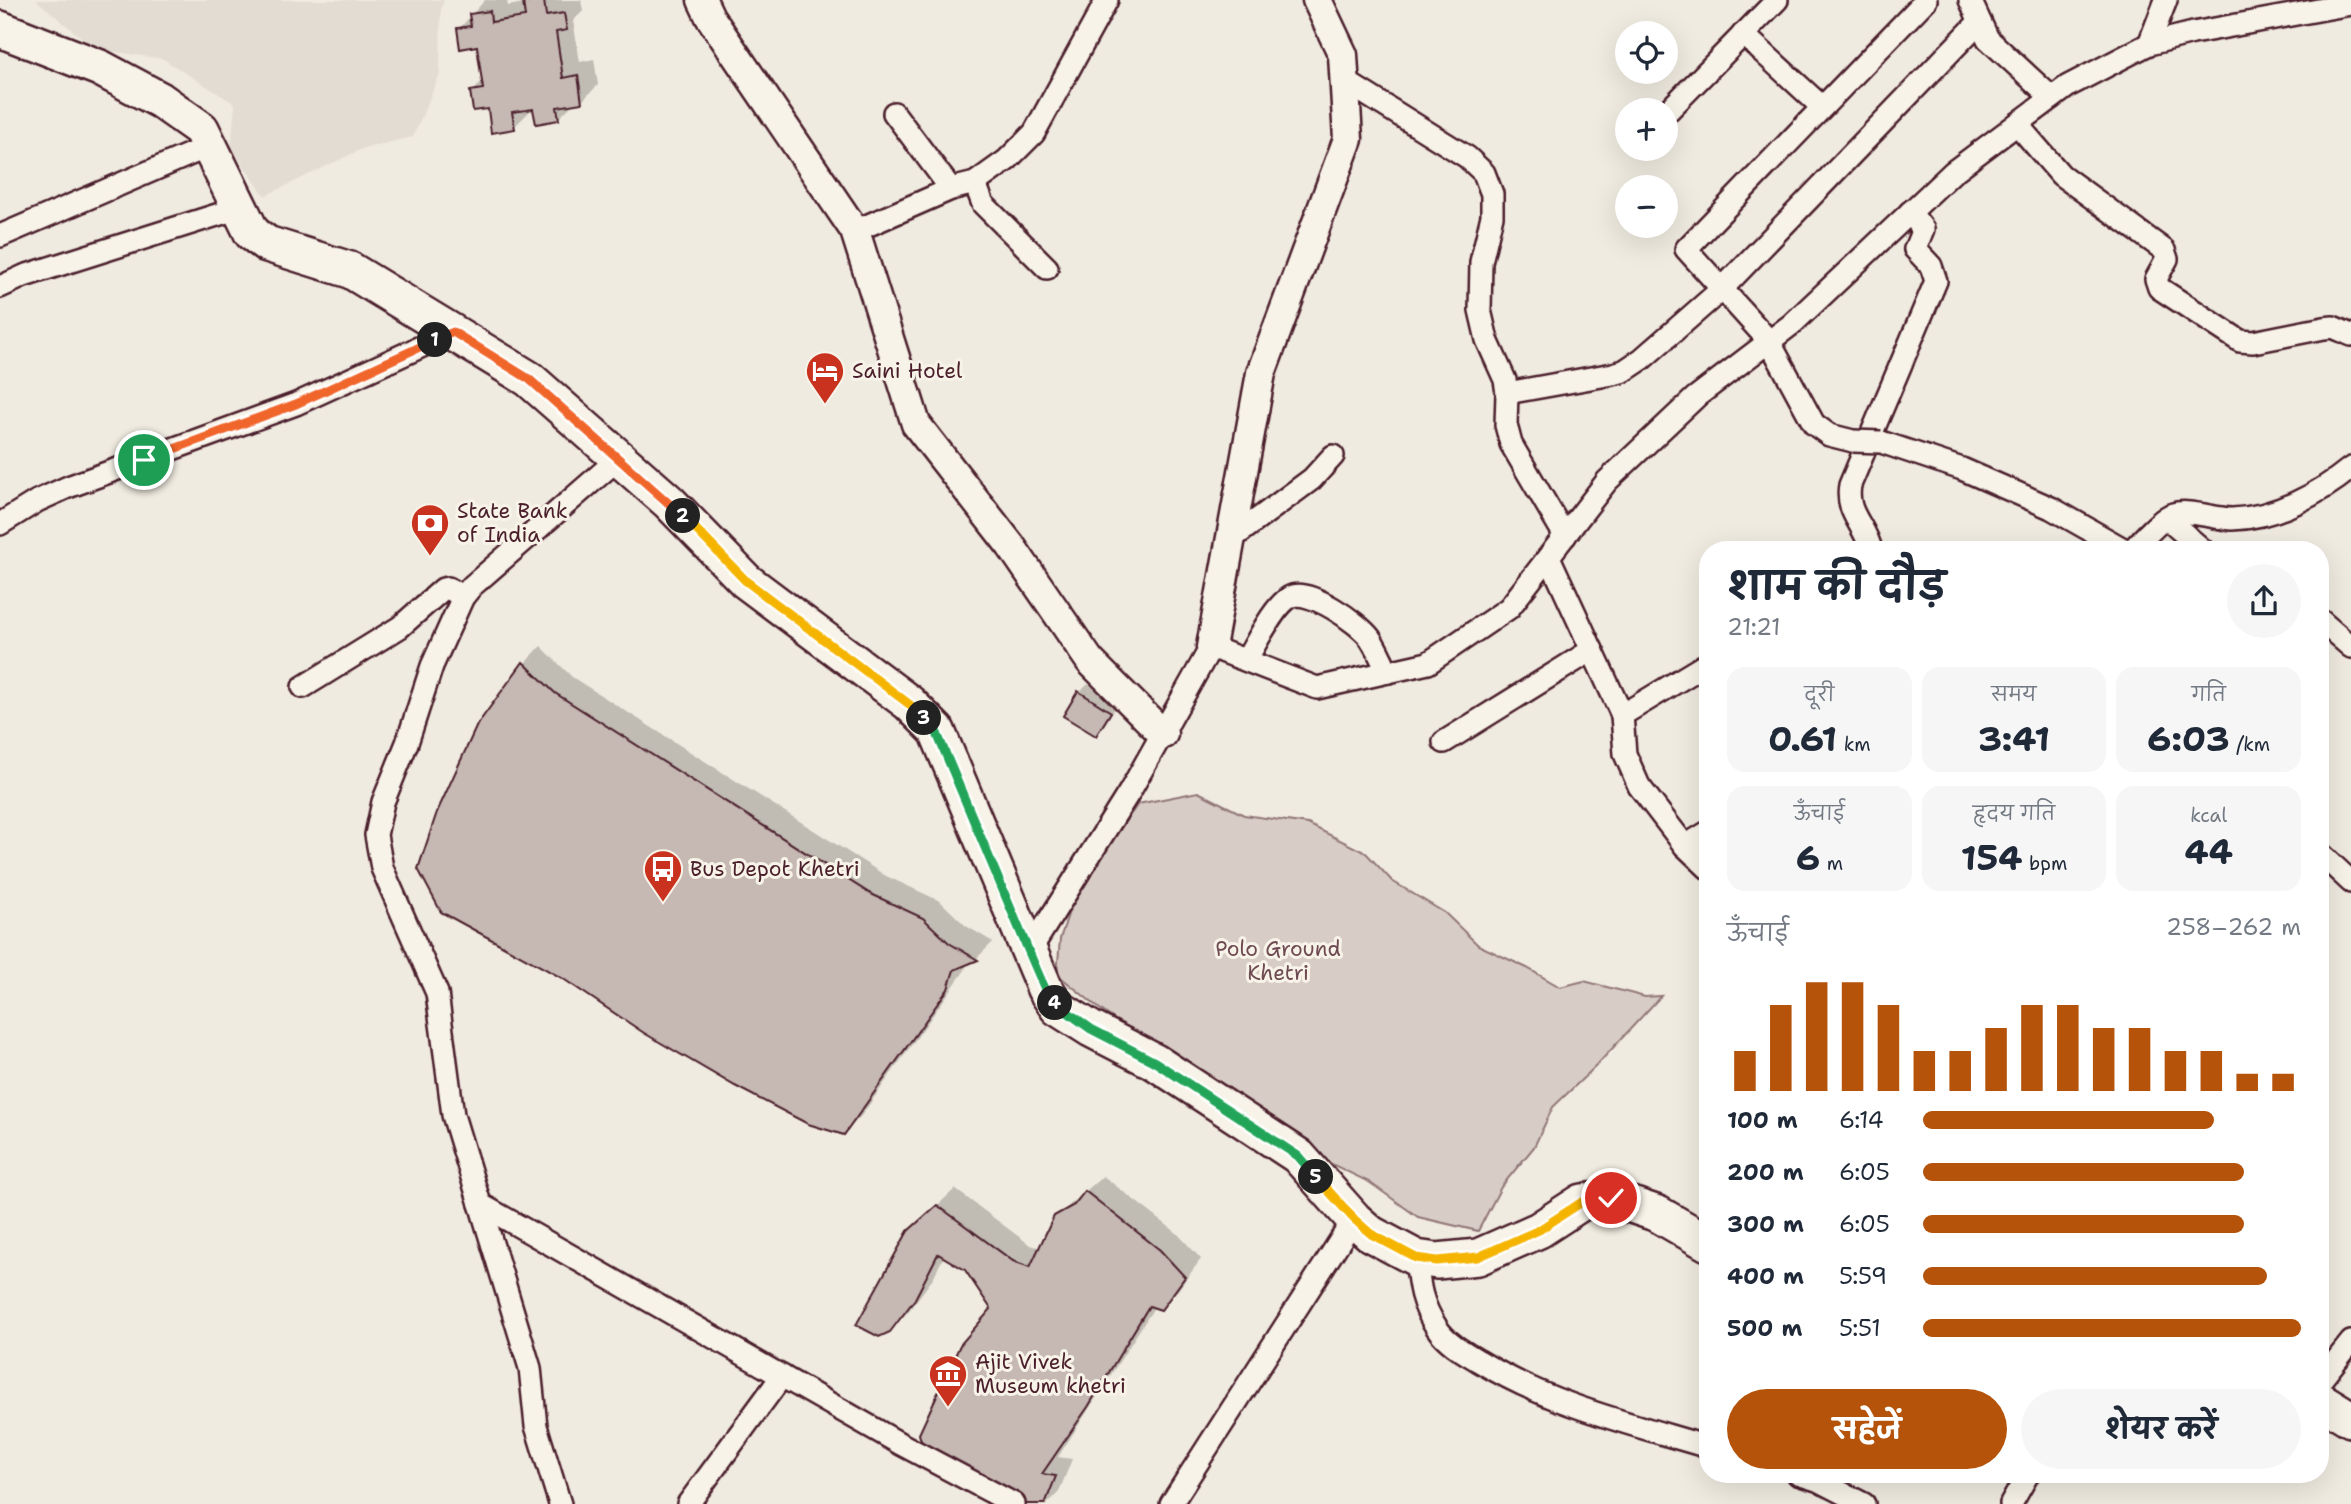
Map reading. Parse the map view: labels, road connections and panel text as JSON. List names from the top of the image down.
{
  "parks": ["Polo Ground Khetri"],
  "places": {
    "hotel": ["Saini Hotel"],
    "bank": ["State Bank of India"],
    "bus stop": ["Bus Depot Khetri"],
    "museum": ["Ajit Vivek Museum khetri"]
  },
  "page": {
    "map_buttons": ["+", "−"],
    "pins": [
      "1",
      "2",
      "3",
      "4",
      "5"
    ],
    "heading": ["शाम की दौड़", "21:21"],
    "stats": [
      ["दूरी", "0.61 km"],
      ["समय", "3:41"],
      ["गति", "6:03 /km"],
      ["ऊँचाई", "6 m"],
      ["हृदय गति", "154 bpm"],
      ["kcal", "44"]
    ],
    "chart": ["ऊँचाई", "258–262 m"],
    "list": [
      {
        "name": "100 m",
        "note": "6:14"
      },
      {
        "name": "200 m",
        "note": "6:05"
      },
      {
        "name": "300 m",
        "note": "6:05"
      },
      {
        "name": "400 m",
        "note": "5:59"
      },
      {
        "name": "500 m",
        "note": "5:51"
      }
    ],
    "buttons": ["सहेजें", "शेयर करें"]
  }
}
